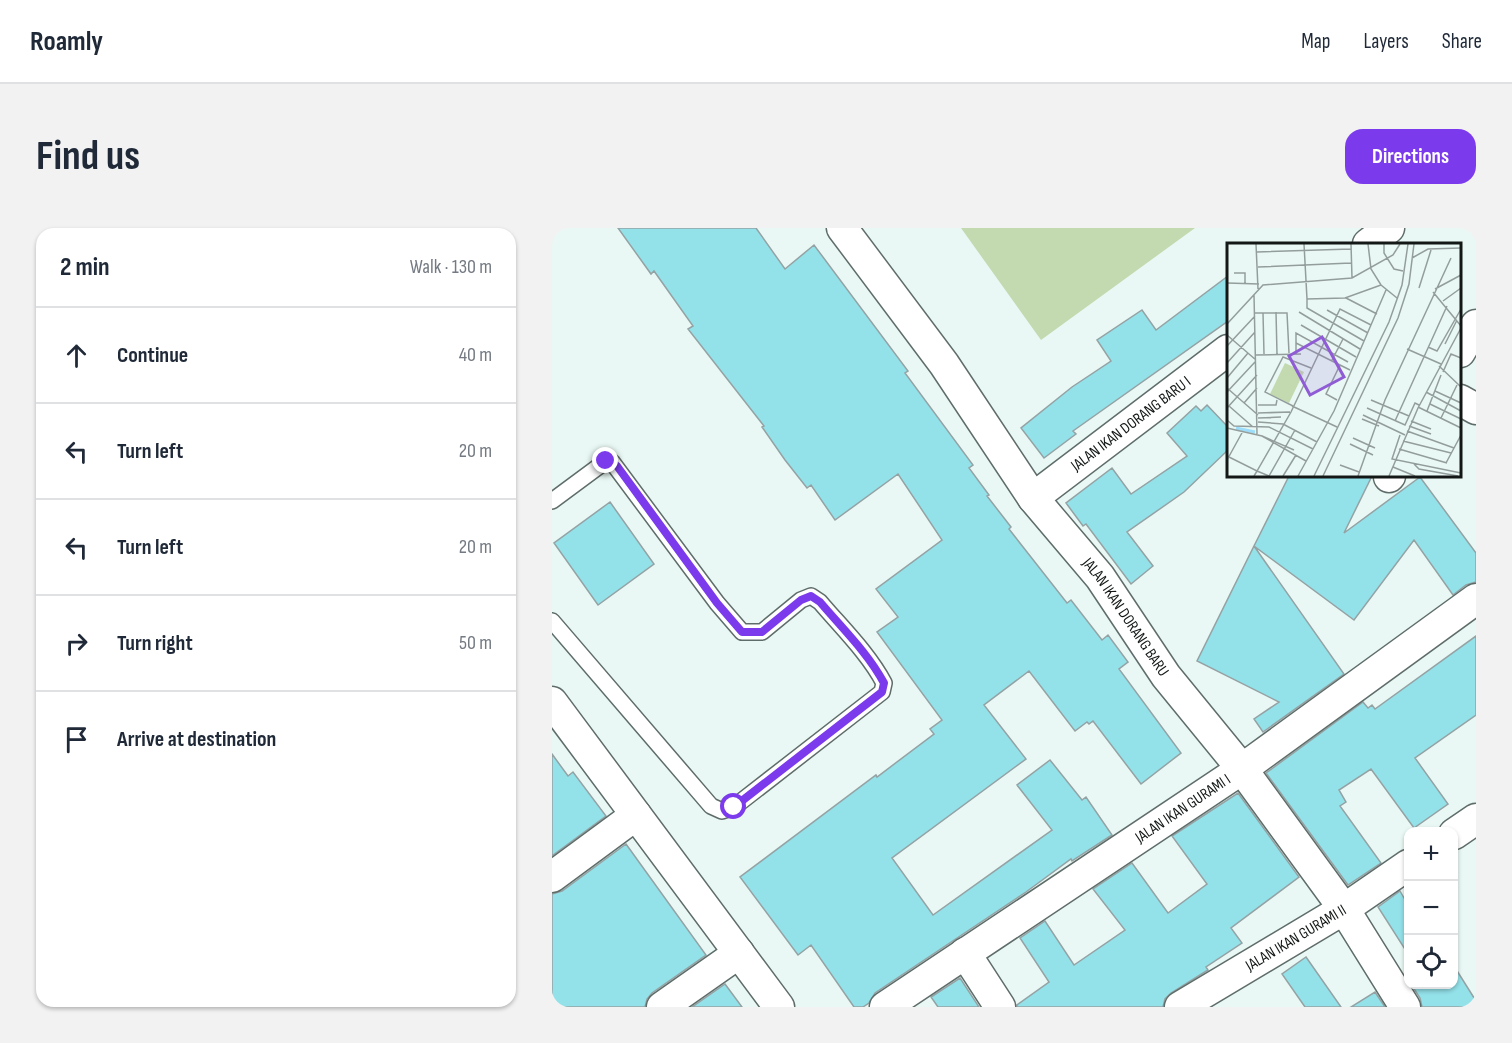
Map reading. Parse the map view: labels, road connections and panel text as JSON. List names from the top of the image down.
{
  "streets": {
    "street": [
      "JALAN IKAN DORANG BARU I",
      "JALAN IKAN DORANG BARU",
      "JALAN IKAN GURAMI I",
      "JALAN IKAN GURAMI II"
    ]
  },
  "crossings": [
    ["JALAN IKAN DORANG BARU I", "JALAN IKAN DORANG BARU"],
    ["JALAN IKAN DORANG BARU", "JALAN IKAN GURAMI I"],
    ["JALAN IKAN DORANG BARU", "JALAN IKAN GURAMI II"]
  ],
  "page": {
    "header": "Roamly",
    "nav": ["Map", "Layers", "Share"],
    "buttons": "Directions",
    "title": "Find us",
    "heading": ["2 min", "Walk · 130 m"],
    "list": [
      ["Continue", "40 m"],
      ["Turn left", "20 m"],
      ["Turn left", "20 m"],
      ["Turn right", "50 m"],
      "Arrive at destination"
    ],
    "map_buttons": ["+", "−"]
  }
}
